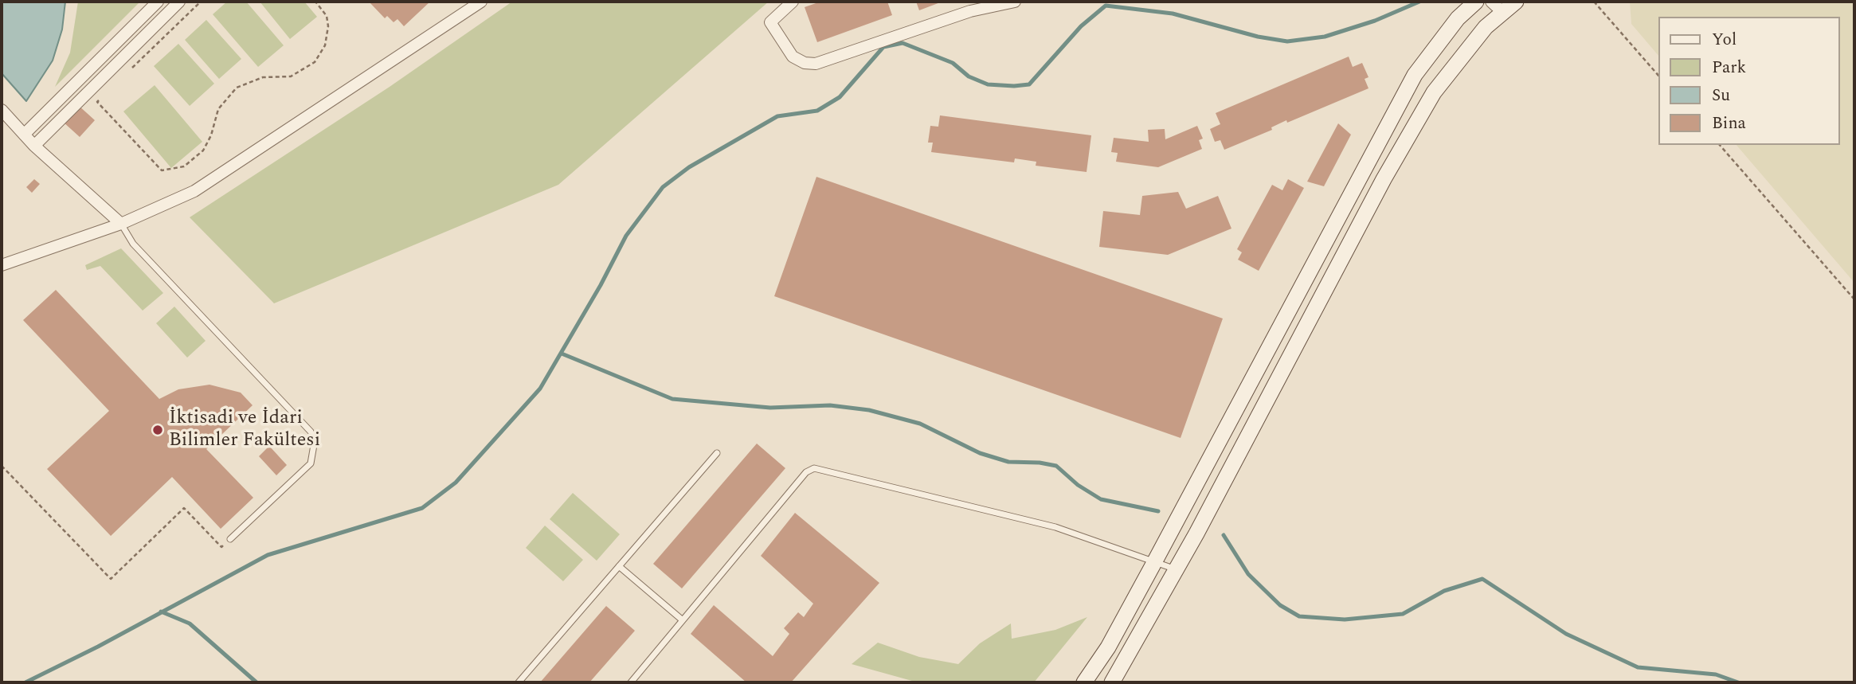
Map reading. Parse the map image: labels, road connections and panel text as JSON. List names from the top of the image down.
{
  "places": ["İktisadi ve İdari Bilimler Fakültesi"],
  "legend": [
    "Yol",
    "Park",
    "Su",
    "Bina"
  ]
}
